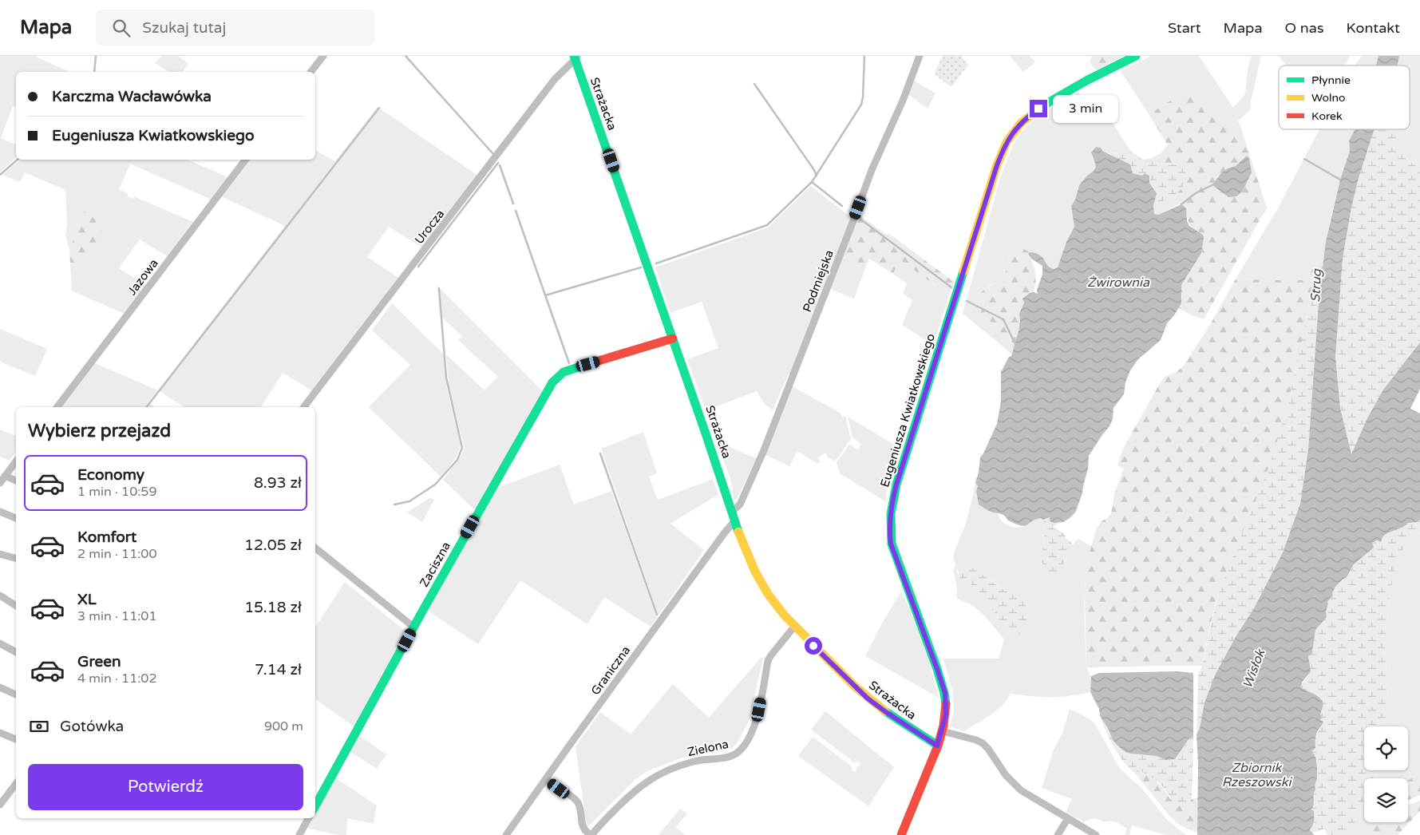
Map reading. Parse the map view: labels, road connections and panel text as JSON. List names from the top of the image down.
{
  "streets": {
    "street": [
      "Strażacka",
      "Urocza",
      "Jazowa",
      "Podmiejska",
      "Eugeniusza Kwiatkowskiego",
      "Zaciszna",
      "Graniczna",
      "Zielona"
    ]
  },
  "crossings": [
    ["Strażacka", "Urocza"],
    ["Strażacka", "Podmiejska"],
    ["Strażacka", "Eugeniusza Kwiatkowskiego"],
    ["Strażacka", "Zaciszna"],
    ["Strażacka", "Graniczna"],
    ["Strażacka", "Zielona"],
    ["Podmiejska", "Graniczna"]
  ],
  "water": [
    "Żwirownia",
    "Strug",
    "Wisłok",
    "Zbiornik Rzeszowski"
  ],
  "legend": ["Płynnie", "Wolno", "Korek"],
  "page": {
    "header": "Mapa",
    "search": "Szukaj tutaj",
    "nav": [
      "Start",
      "Mapa",
      "O nas",
      "Kontakt"
    ],
    "banner": ["Karczma Wacławówka", "Eugeniusza Kwiatkowskiego"],
    "bubble": "3 min",
    "heading": "Wybierz przejazd",
    "list": [
      {
        "name": "Economy",
        "note": "1 min · 10:59",
        "value": "8.93 zł"
      },
      {
        "name": "Komfort",
        "note": "2 min · 11:00",
        "value": "12.05 zł"
      },
      {
        "name": "XL",
        "note": "3 min · 11:01",
        "value": "15.18 zł"
      },
      {
        "name": "Green",
        "note": "4 min · 11:02",
        "value": "7.14 zł"
      }
    ],
    "pay": ["Gotówka", "900 m"],
    "buttons": "Potwierdź"
  }
}
